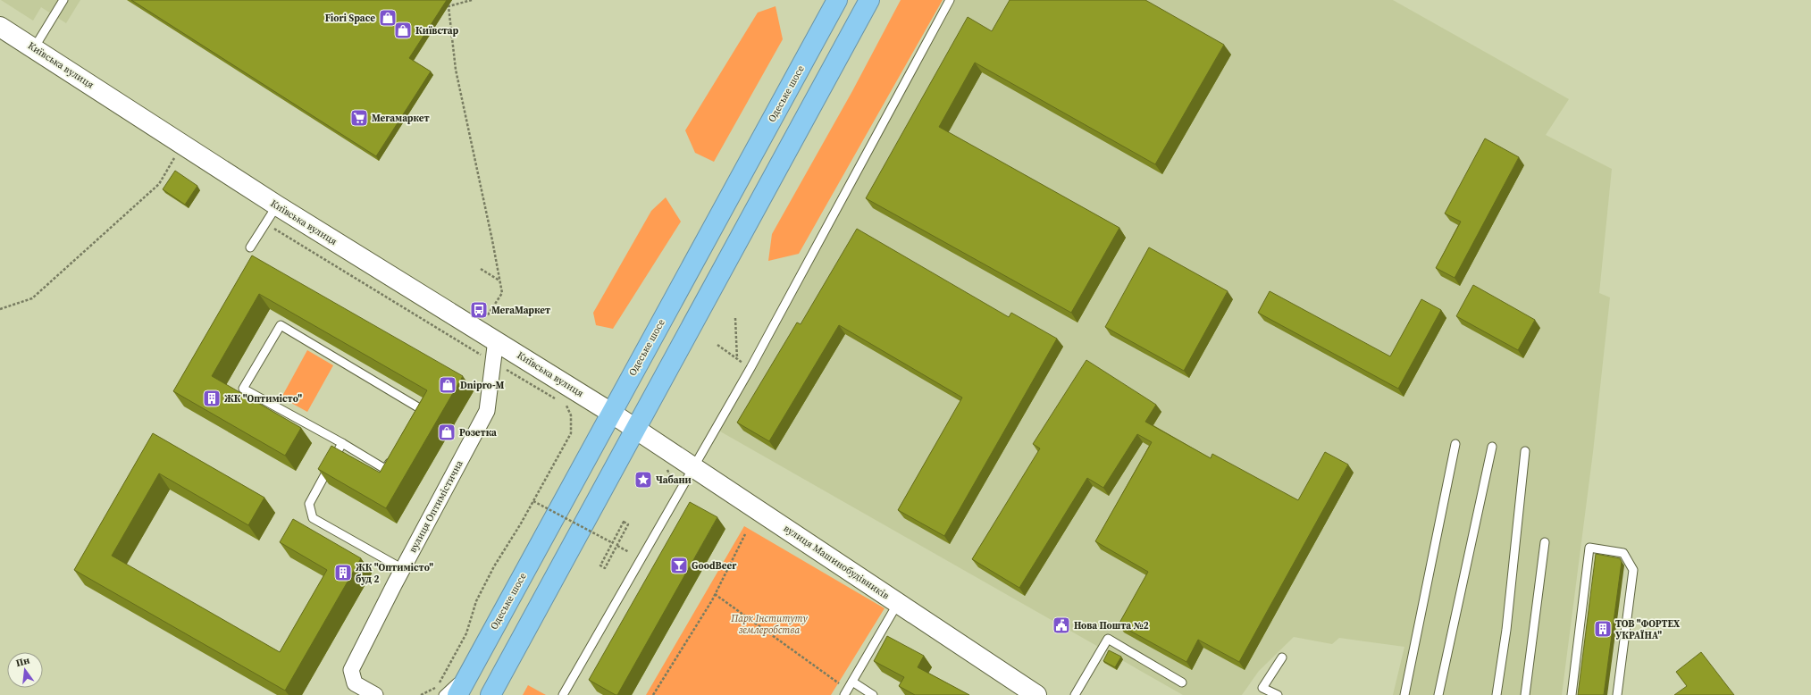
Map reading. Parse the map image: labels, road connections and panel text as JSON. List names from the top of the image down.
{
  "streets": {
    "highway": ["Одеське шосе"],
    "street": ["Київська вулиця", "вулиця Оптимістична", "вулиця Машинобудівників"]
  },
  "crossings": [
    ["Київська вулиця", "Одеське шосе"],
    ["Київська вулиця", "вулиця Оптимістична"],
    ["Київська вулиця", "вулиця Машинобудівників"]
  ],
  "parks": ["Парк Інституту землеробства"],
  "places": {
    "shop": [
      "Fiori Space",
      "Київстар",
      "Dnipro-M",
      "Розетка"
    ],
    "supermarket": ["Мегамаркет"],
    "bus stop": ["МегаМаркет"],
    "building": ["ЖК \"Оптимісто\"", "ЖК \"Оптимісто\" буд 2", "ТОВ \"ФОРТЕХ УКРАЇНА\""],
    "place": ["Чабани"],
    "bar": ["GoodBeer"],
    "public building": ["Нова Пошта №2"]
  },
  "north": "top"
}
